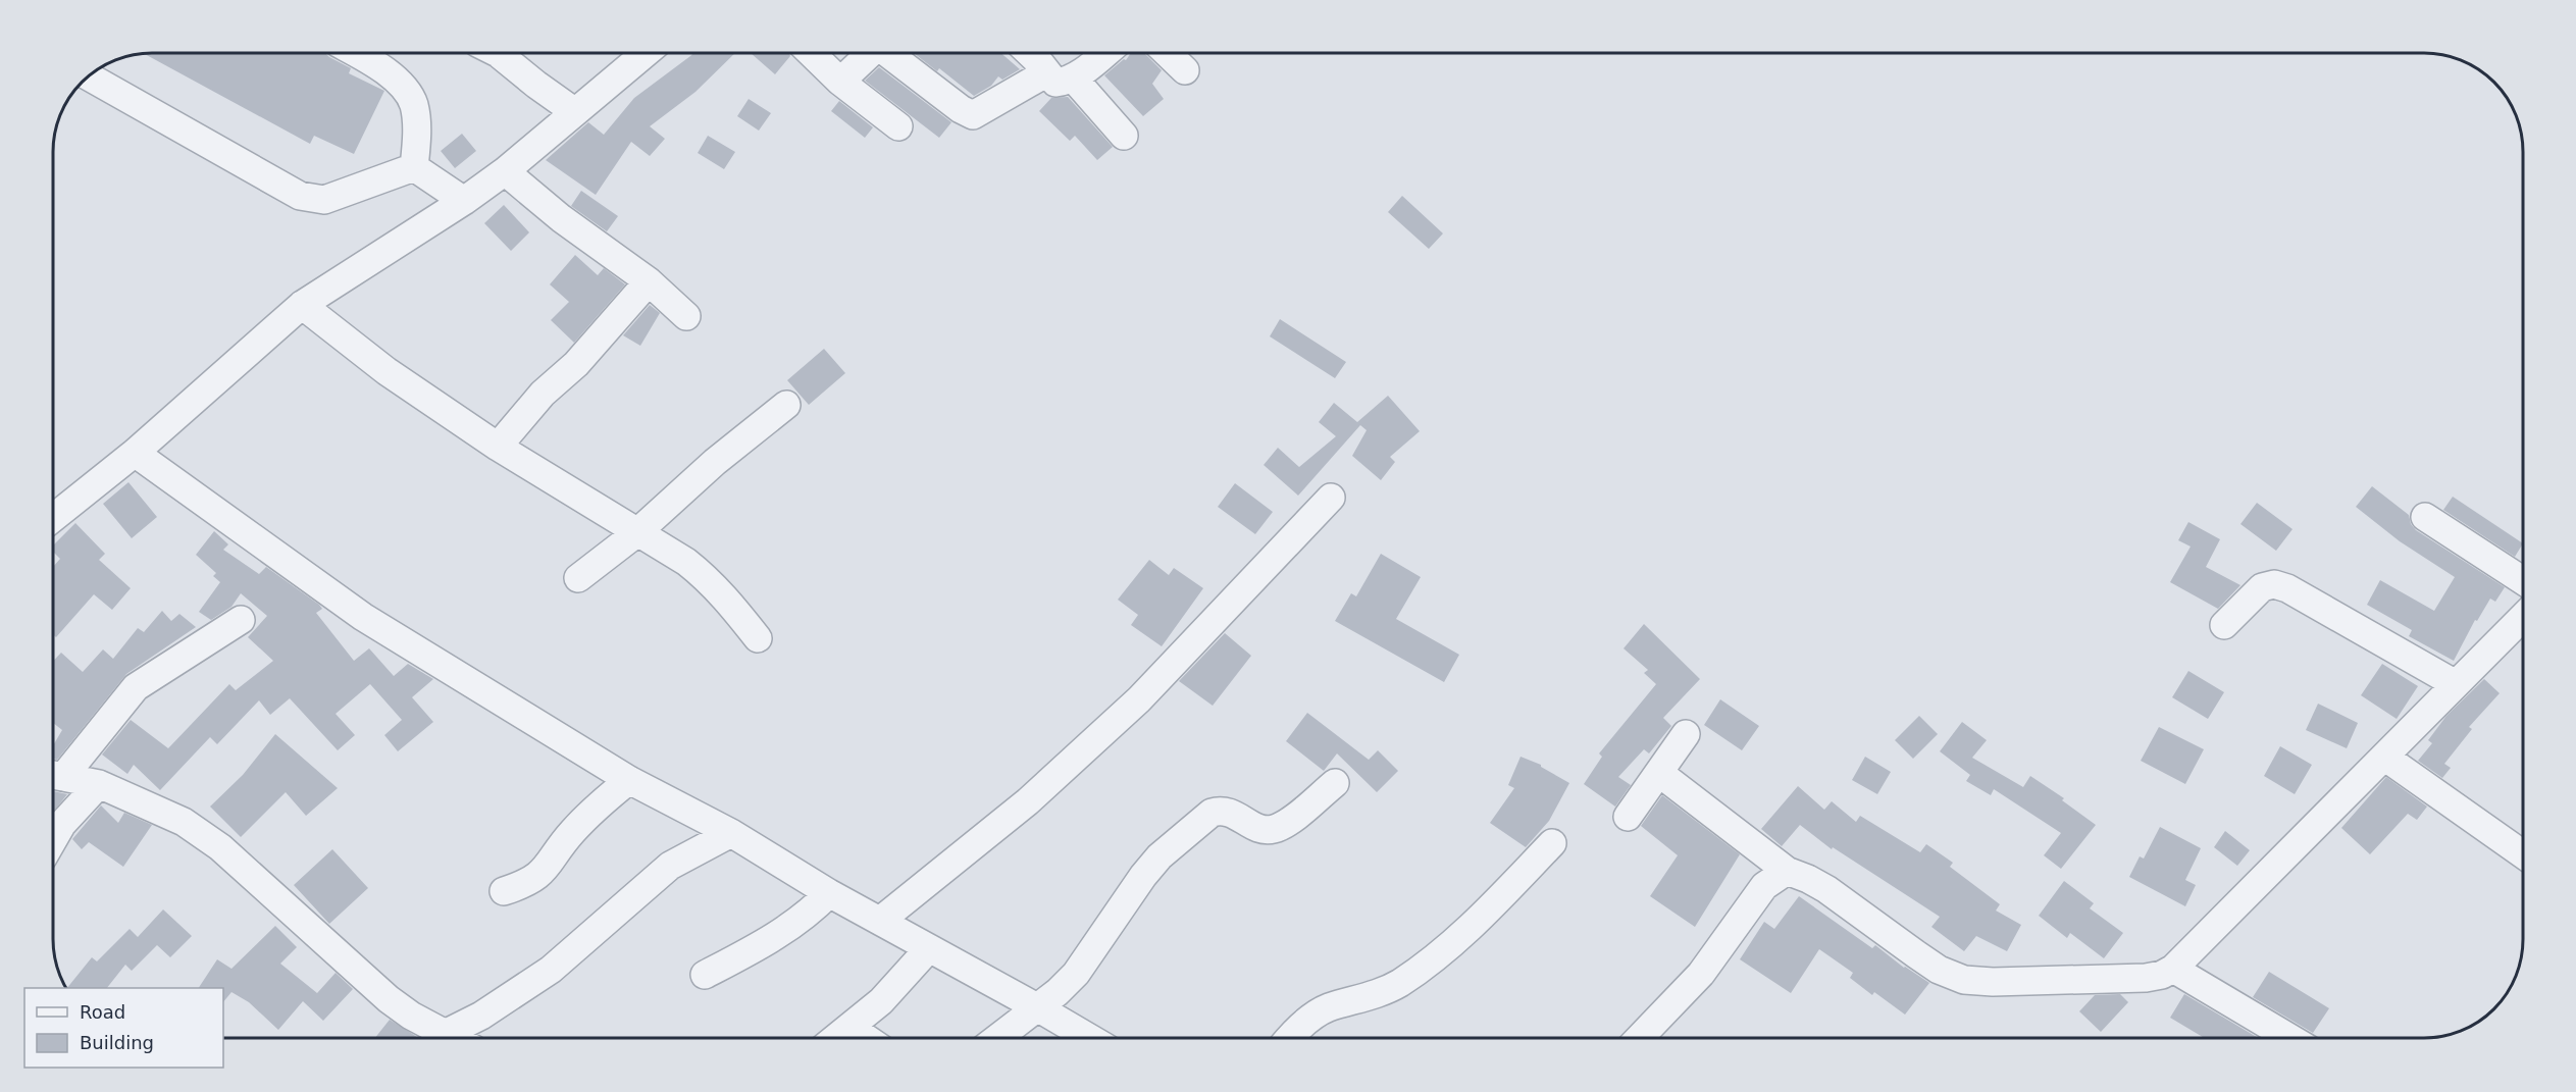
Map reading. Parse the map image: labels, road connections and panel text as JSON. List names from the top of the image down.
{
  "legend": ["Road", "Building"]
}
